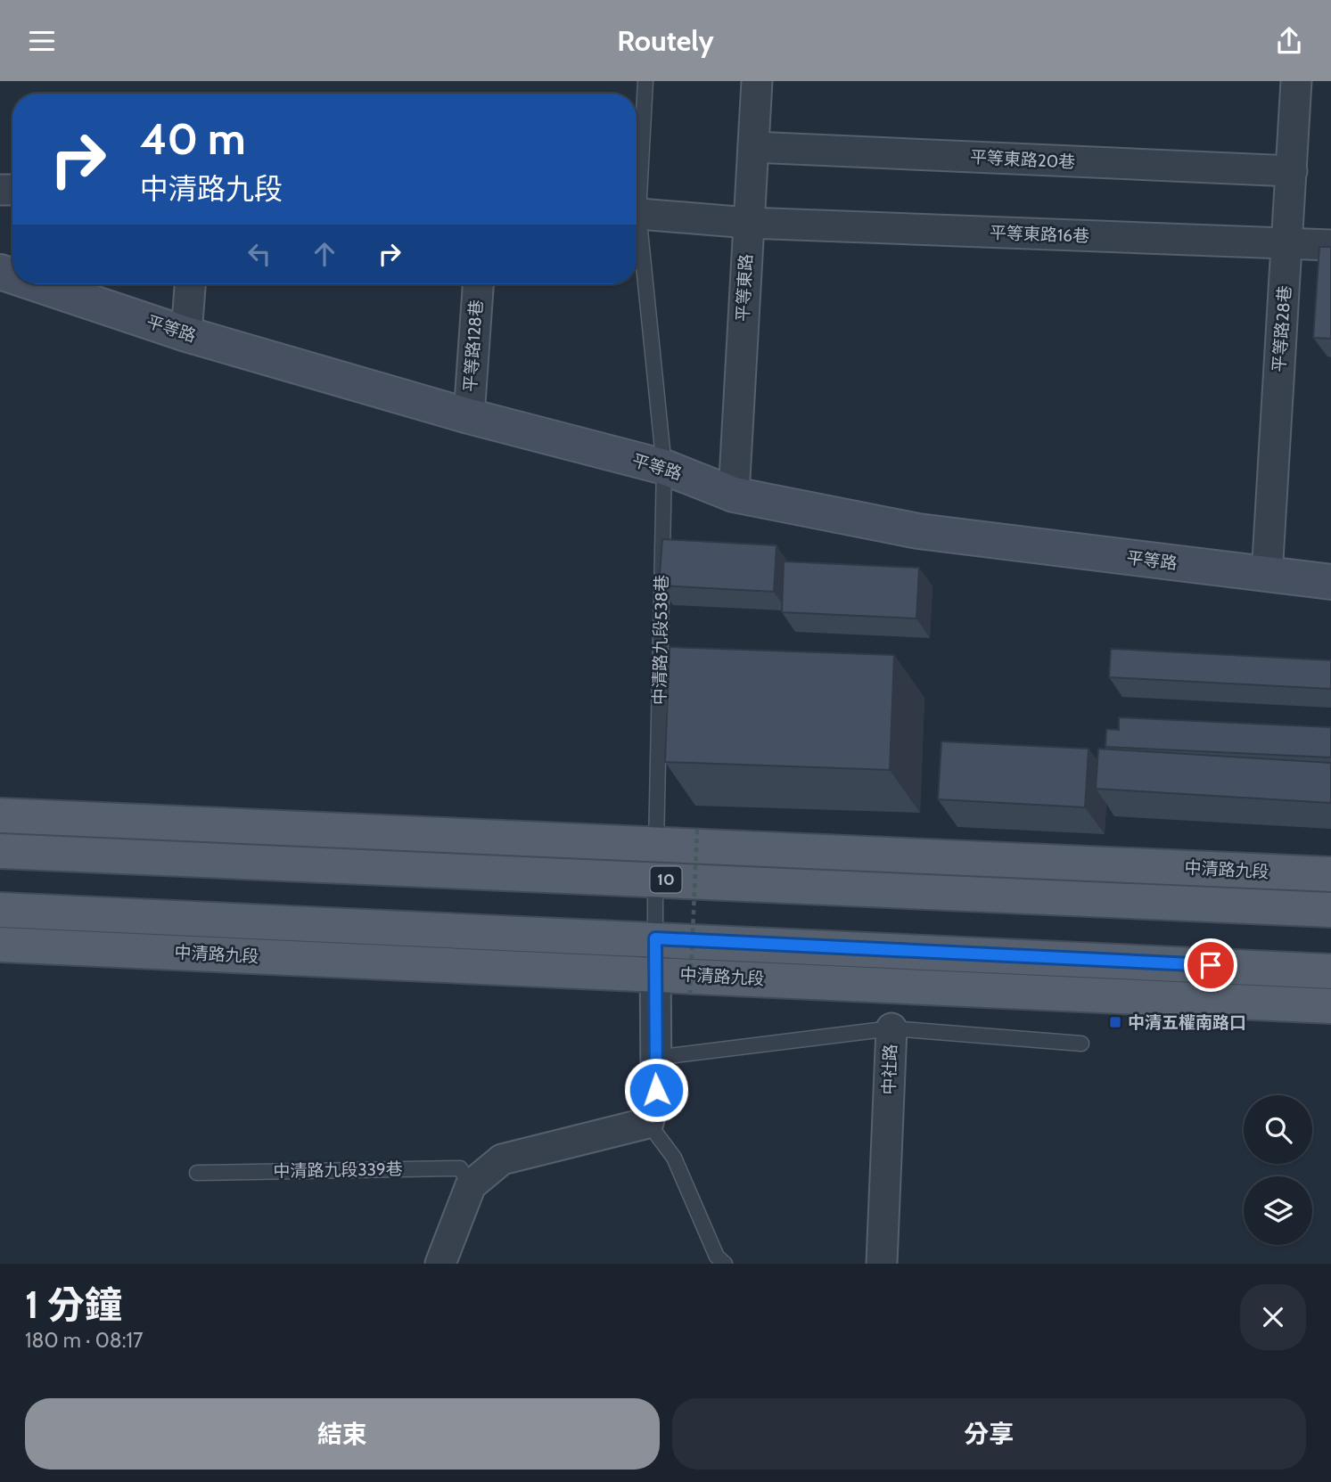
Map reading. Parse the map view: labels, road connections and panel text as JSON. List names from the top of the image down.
{
  "streets": {
    "main road": ["中清路九段", "10"],
    "street": [
      "平等東路20巷",
      "平等東路16巷",
      "平等東路",
      "平等路",
      "平等路28巷",
      "平等路128巷",
      "中社路"
    ],
    "lane": ["中清路九段538巷", "中清路九段339巷"]
  },
  "crossings": [
    ["平等東路20巷", "平等東路"],
    ["平等東路20巷", "平等路28巷"],
    ["平等東路16巷", "平等東路"],
    ["平等東路16巷", "平等路28巷"],
    ["平等東路", "平等路"],
    ["平等路", "平等路28巷"],
    ["平等路", "平等路128巷"],
    ["平等路", "中清路九段538巷"],
    ["中清路九段538巷", "中清路九段"]
  ],
  "places": {
    "transit": ["中清五權南路口"]
  },
  "page": {
    "header": "Routely",
    "turn": ["40 m", "中清路九段"],
    "heading": ["1 分鐘", "180 m · 08:17"],
    "buttons": ["結束", "分享"]
  }
}
